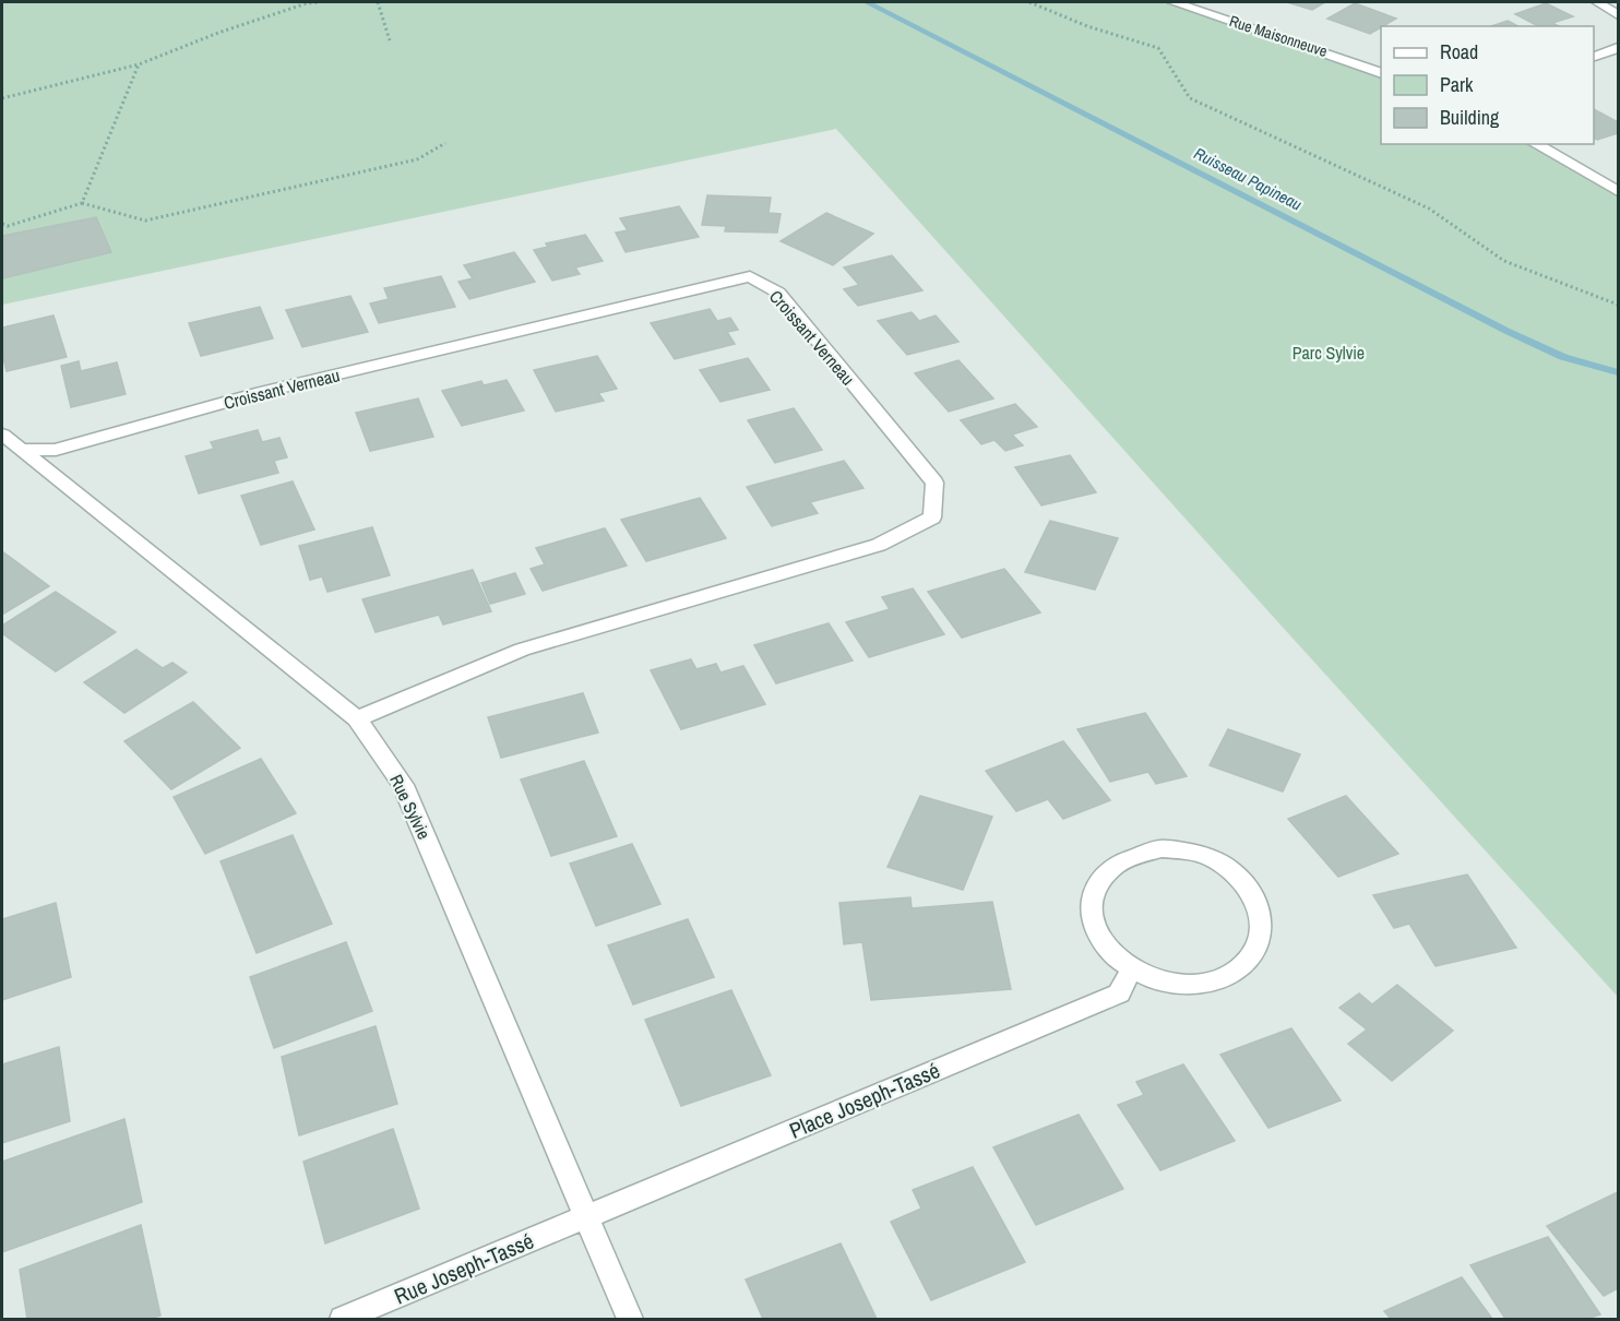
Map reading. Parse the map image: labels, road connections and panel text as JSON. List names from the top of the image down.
{
  "streets": {
    "street": [
      "Rue Maisonneuve",
      "Croissant Verneau",
      "Rue Sylvie",
      "Place Joseph-Tassé",
      "Rue Joseph-Tassé"
    ]
  },
  "crossings": [
    ["Croissant Verneau", "Rue Sylvie"],
    ["Rue Sylvie", "Place Joseph-Tassé"],
    ["Rue Sylvie", "Rue Joseph-Tassé"],
    ["Place Joseph-Tassé", "Rue Joseph-Tassé"]
  ],
  "water": ["Ruisseau Papineau"],
  "parks": ["Parc Sylvie"],
  "legend": ["Road", "Park", "Building"]
}
